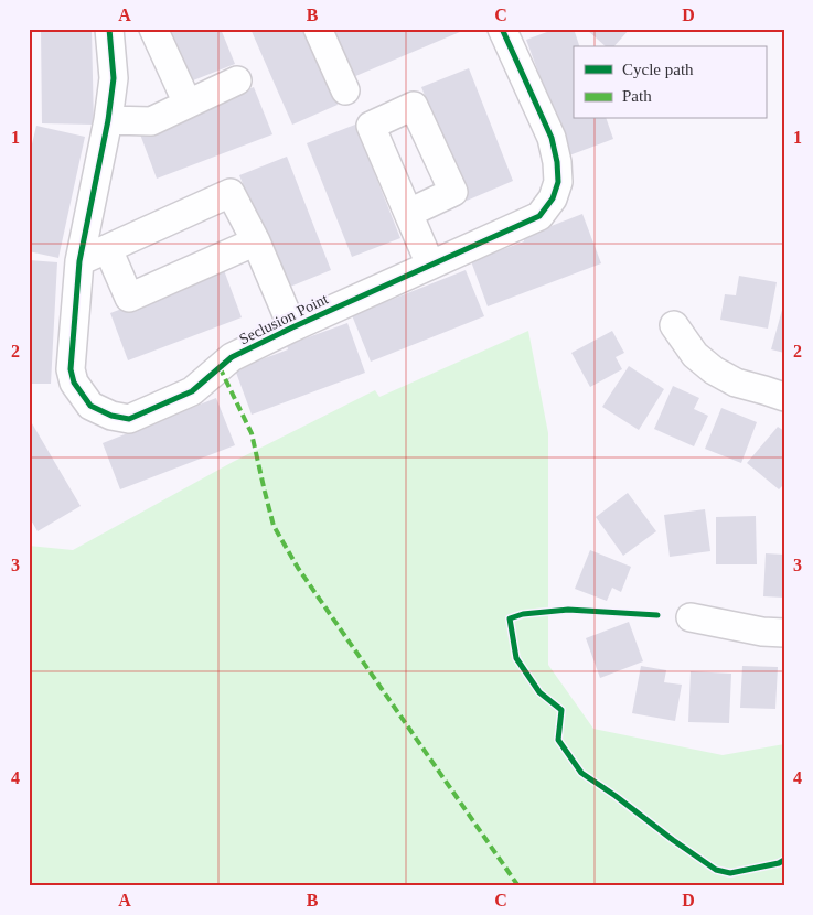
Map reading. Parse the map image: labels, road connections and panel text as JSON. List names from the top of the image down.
{
  "streets": {
    "street": ["Seclusion Point"]
  },
  "legend": ["Cycle path", "Path"],
  "grid": {
    "columns": [
      "A",
      "B",
      "C",
      "D"
    ],
    "rows": [
      "1",
      "2",
      "3",
      "4"
    ]
  }
}
